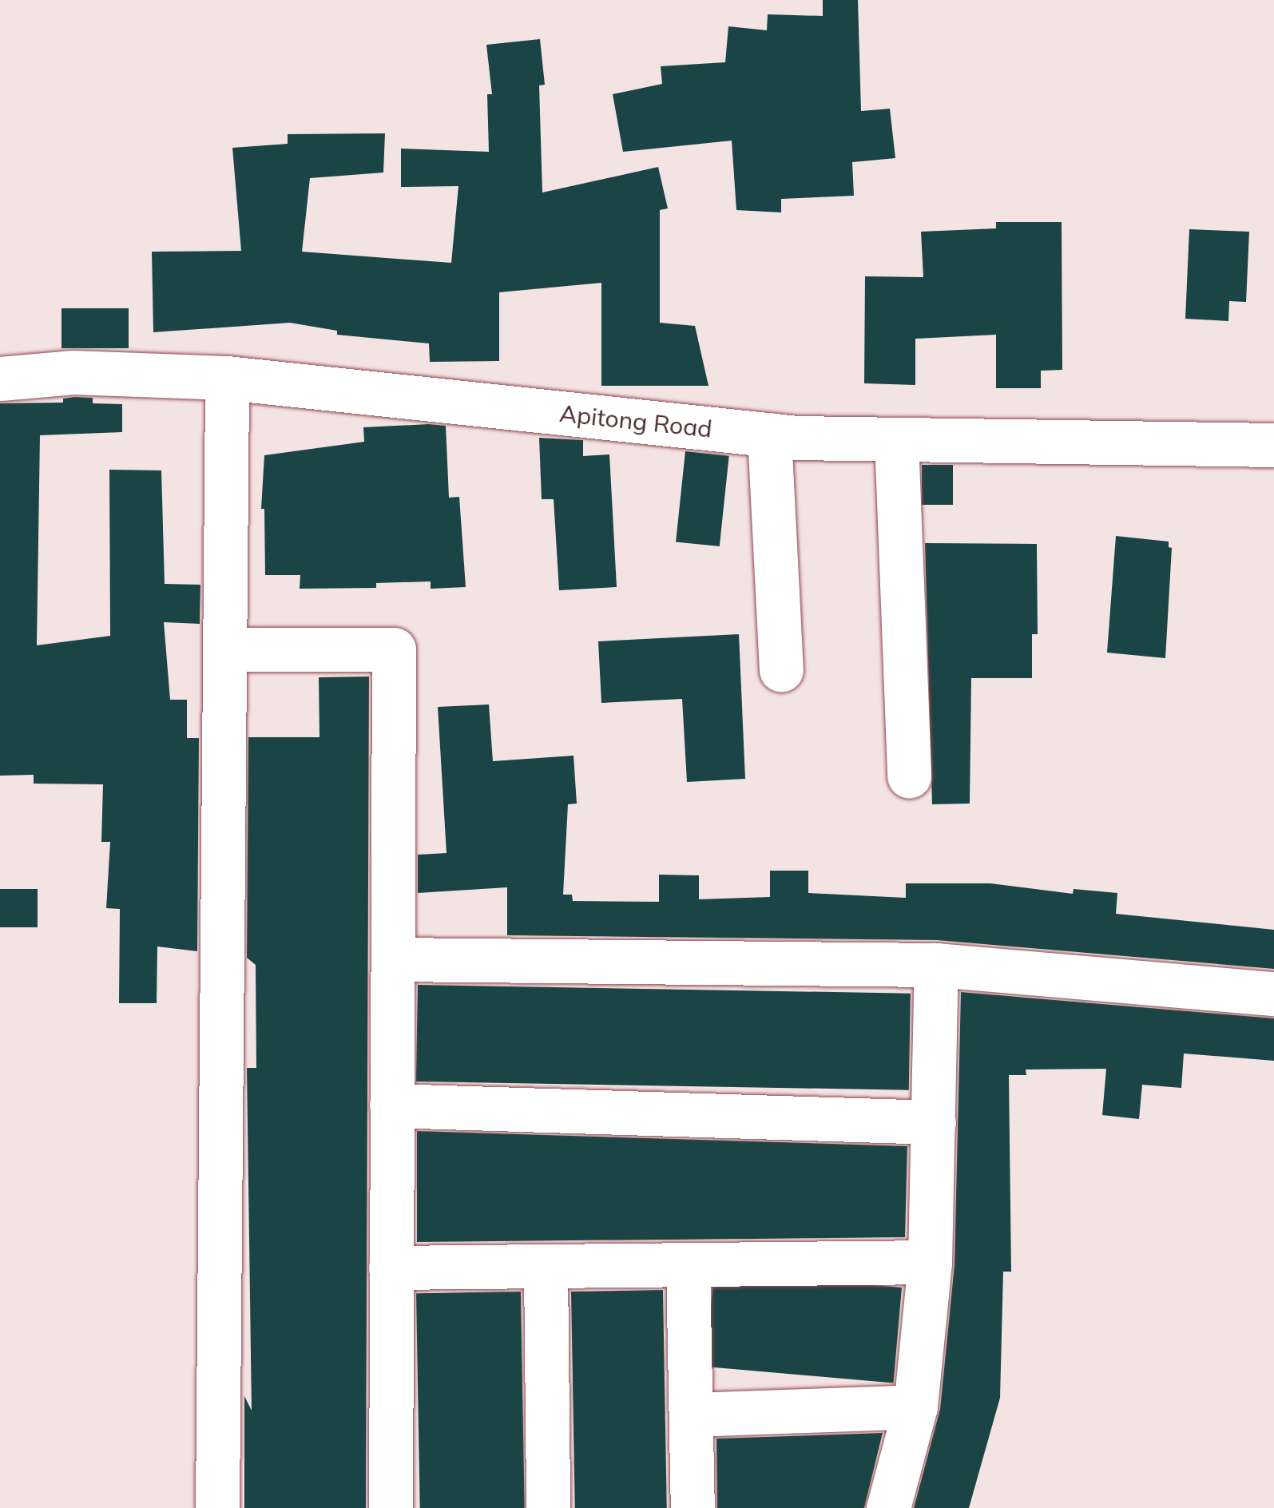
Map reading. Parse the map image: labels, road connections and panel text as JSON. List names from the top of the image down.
{
  "streets": {
    "street": ["Apitong Road"]
  }
}
